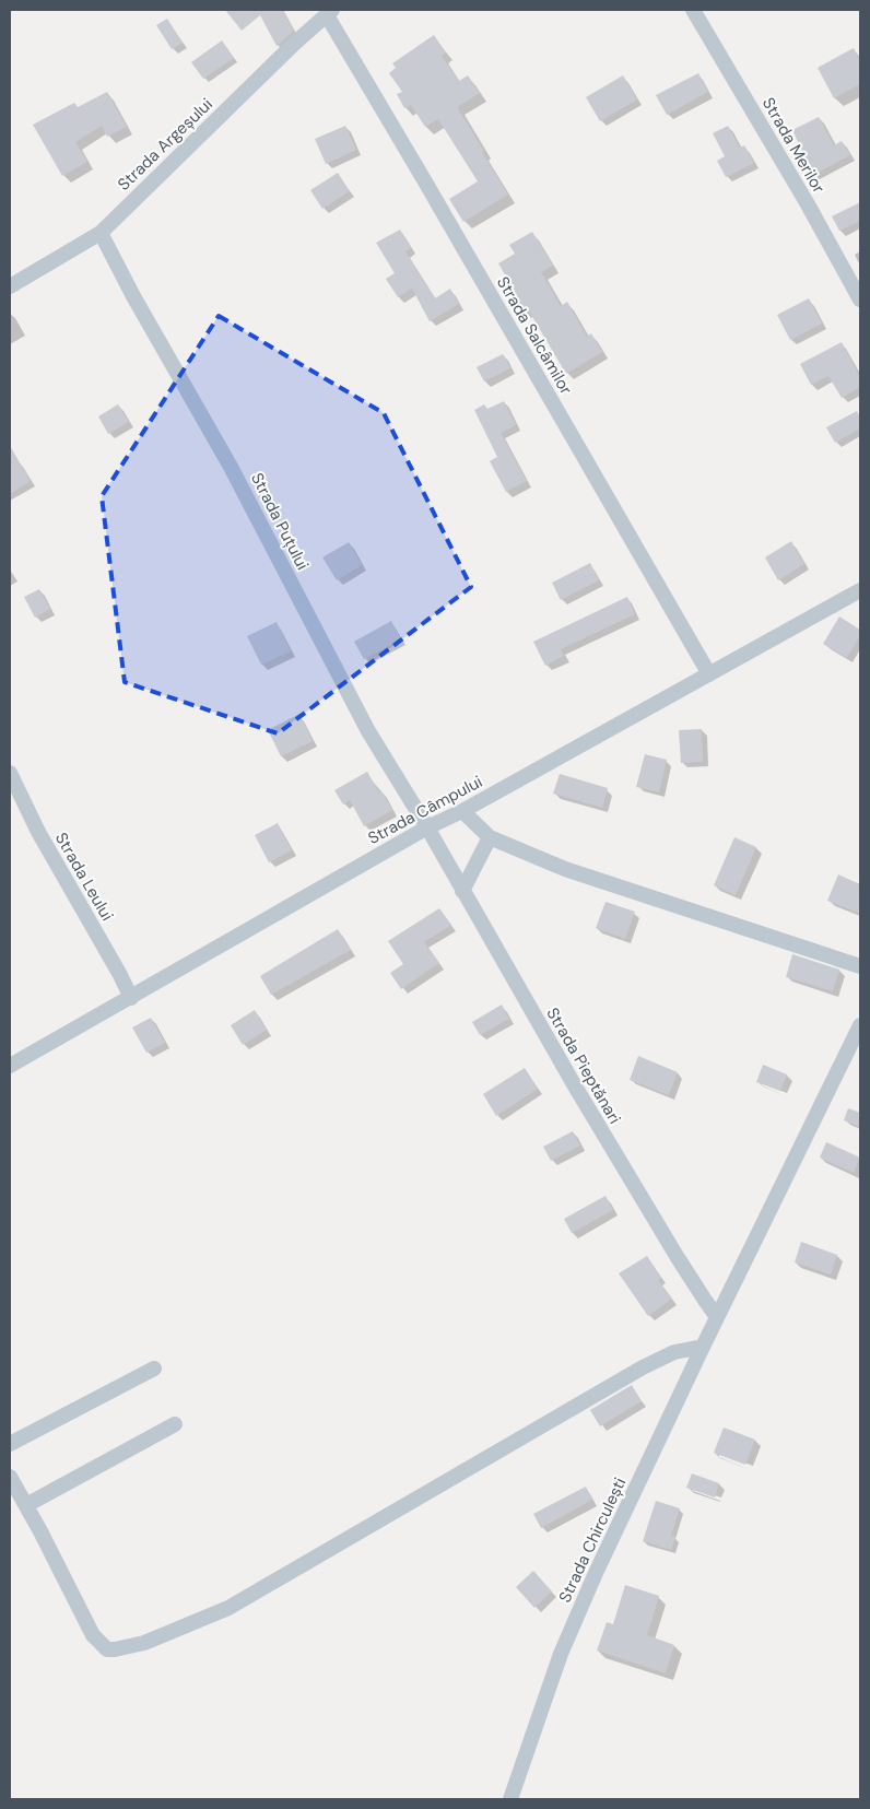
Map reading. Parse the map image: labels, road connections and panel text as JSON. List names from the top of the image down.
{
  "streets": {
    "street": [
      "Strada Argeșului",
      "Strada Merilor",
      "Strada Salcâmilor",
      "Strada Puțului",
      "Strada Câmpului",
      "Strada Leului",
      "Strada Pieptănari",
      "Strada Chirculești"
    ]
  },
  "crossings": [
    ["Strada Argeșului", "Strada Salcâmilor"],
    ["Strada Argeșului", "Strada Puțului"],
    ["Strada Salcâmilor", "Strada Câmpului"],
    ["Strada Puțului", "Strada Câmpului"],
    ["Strada Puțului", "Strada Pieptănari"],
    ["Strada Câmpului", "Strada Leului"],
    ["Strada Câmpului", "Strada Pieptănari"],
    ["Strada Pieptănari", "Strada Chirculești"]
  ]
}
